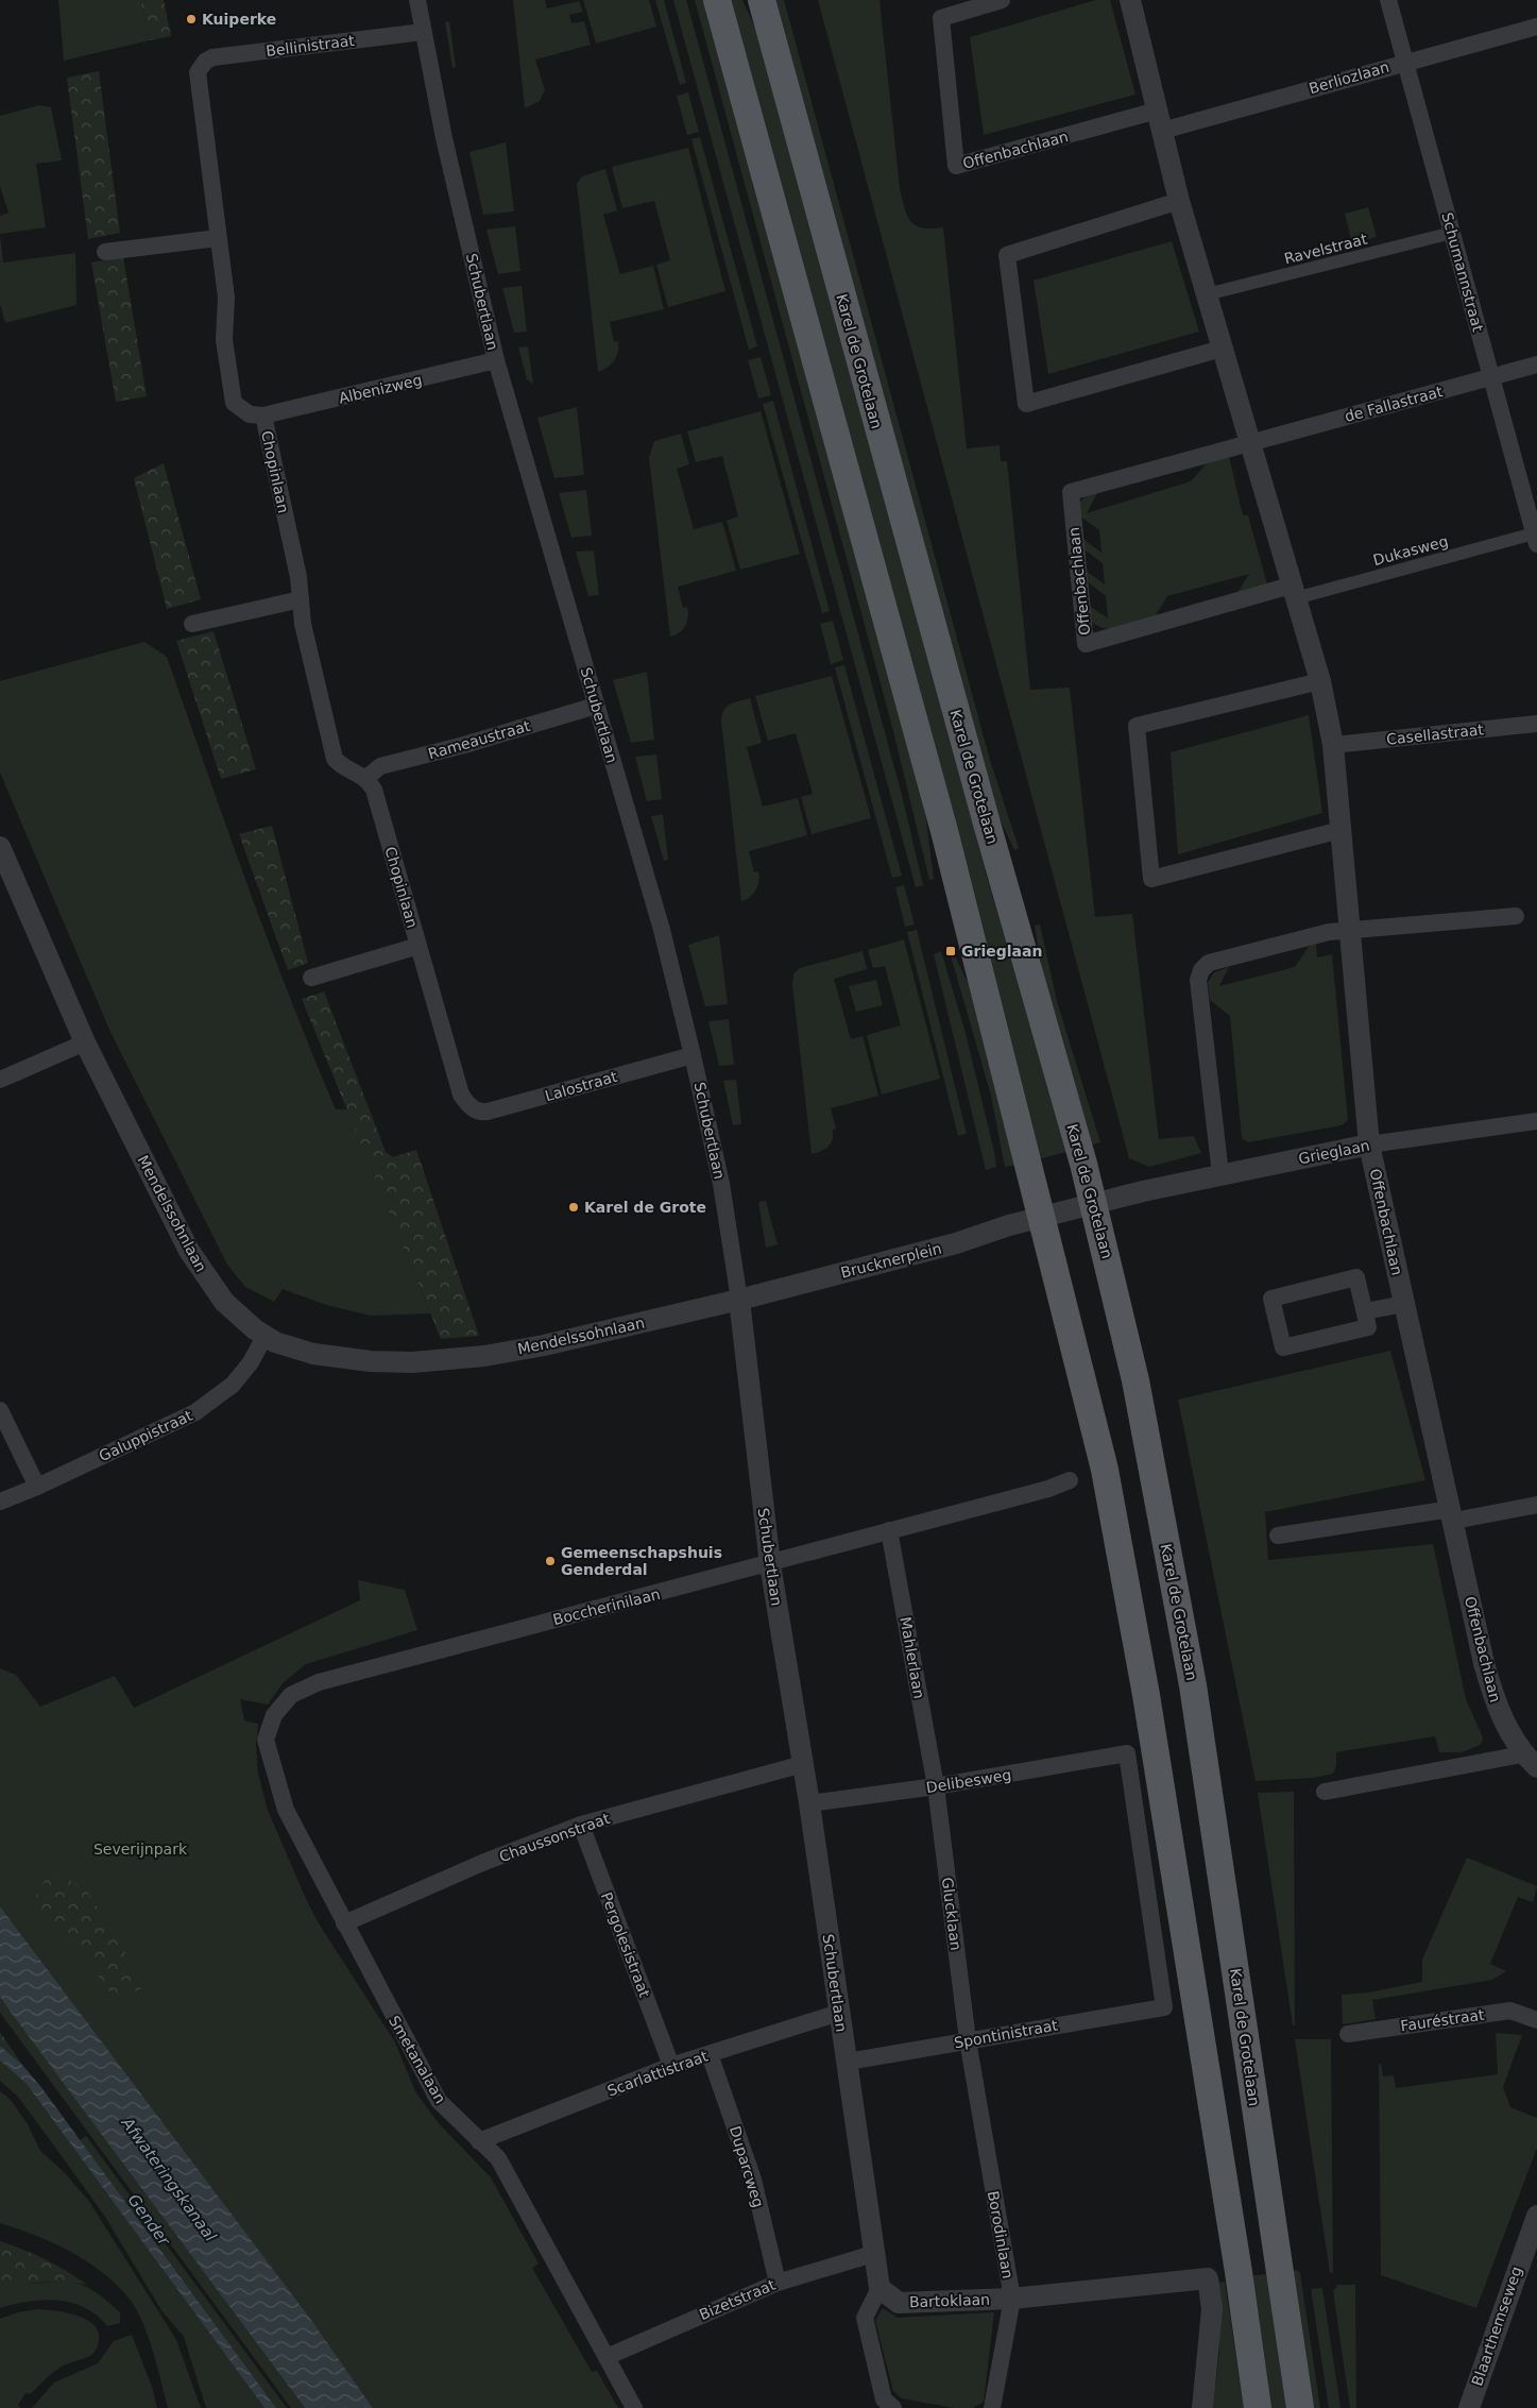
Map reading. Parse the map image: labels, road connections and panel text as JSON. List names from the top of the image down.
{
  "streets": {
    "main road": ["Karel de Grotelaan"],
    "street": [
      "Bellinistraat",
      "Berliozlaan",
      "Offenbachlaan",
      "Ravelstraat",
      "Schumannstraat",
      "Schubertlaan",
      "Albenizweg",
      "de Fallastraat",
      "Chopinlaan",
      "Dukasweg",
      "Casellastraat",
      "Rameaustraat",
      "Lalostraat",
      "Grieglaan",
      "Mendelssohnlaan",
      "Brucknerplein",
      "Galuppistraat",
      "Boccherinilaan",
      "Mahlerlaan",
      "Delibesweg",
      "Chaussonstraat",
      "Glucklaan",
      "Pergolesistraat",
      "Fauréstraat",
      "Spontinistraat",
      "Smetanalaan",
      "Scarlattistraat",
      "Duparcweg",
      "Borodinlaan",
      "Bizetstraat",
      "Bartoklaan",
      "Blaarthemseweg"
    ]
  },
  "crossings": [
    ["Bellinistraat", "Schubertlaan"],
    ["Bellinistraat", "Chopinlaan"],
    ["Berliozlaan", "Offenbachlaan"],
    ["Berliozlaan", "Schumannstraat"],
    ["Offenbachlaan", "Ravelstraat"],
    ["Offenbachlaan", "de Fallastraat"],
    ["Offenbachlaan", "Dukasweg"],
    ["Offenbachlaan", "Casellastraat"],
    ["Offenbachlaan", "Grieglaan"],
    ["Ravelstraat", "Schumannstraat"],
    ["Schumannstraat", "de Fallastraat"],
    ["Schumannstraat", "Dukasweg"],
    ["Schubertlaan", "Albenizweg"],
    ["Schubertlaan", "Rameaustraat"],
    ["Schubertlaan", "Lalostraat"],
    ["Schubertlaan", "Mendelssohnlaan"],
    ["Schubertlaan", "Brucknerplein"],
    ["Schubertlaan", "Boccherinilaan"],
    ["Schubertlaan", "Delibesweg"],
    ["Schubertlaan", "Chaussonstraat"],
    ["Schubertlaan", "Spontinistraat"],
    ["Schubertlaan", "Scarlattistraat"],
    ["Schubertlaan", "Bizetstraat"],
    ["Schubertlaan", "Bartoklaan"],
    ["Karel de Grotelaan", "Grieglaan"],
    ["Albenizweg", "Chopinlaan"],
    ["Chopinlaan", "Rameaustraat"],
    ["Chopinlaan", "Lalostraat"],
    ["Grieglaan", "Brucknerplein"],
    ["Mendelssohnlaan", "Brucknerplein"],
    ["Mendelssohnlaan", "Galuppistraat"],
    ["Boccherinilaan", "Mahlerlaan"],
    ["Boccherinilaan", "Smetanalaan"],
    ["Mahlerlaan", "Delibesweg"],
    ["Mahlerlaan", "Glucklaan"],
    ["Delibesweg", "Glucklaan"],
    ["Delibesweg", "Spontinistraat"],
    ["Chaussonstraat", "Pergolesistraat"],
    ["Chaussonstraat", "Smetanalaan"],
    ["Glucklaan", "Spontinistraat"],
    ["Glucklaan", "Borodinlaan"],
    ["Pergolesistraat", "Scarlattistraat"],
    ["Spontinistraat", "Borodinlaan"],
    ["Smetanalaan", "Scarlattistraat"],
    ["Smetanalaan", "Bizetstraat"],
    ["Scarlattistraat", "Duparcweg"],
    ["Duparcweg", "Bizetstraat"],
    ["Borodinlaan", "Bartoklaan"]
  ],
  "water": ["Afwateringskanaal", "Gender"],
  "parks": ["Severijnpark"],
  "places": {
    "other": ["Kuiperke", "Karel de Grote", "Gemeenschapshuis Genderdal"],
    "transit": ["Grieglaan"]
  }
}
